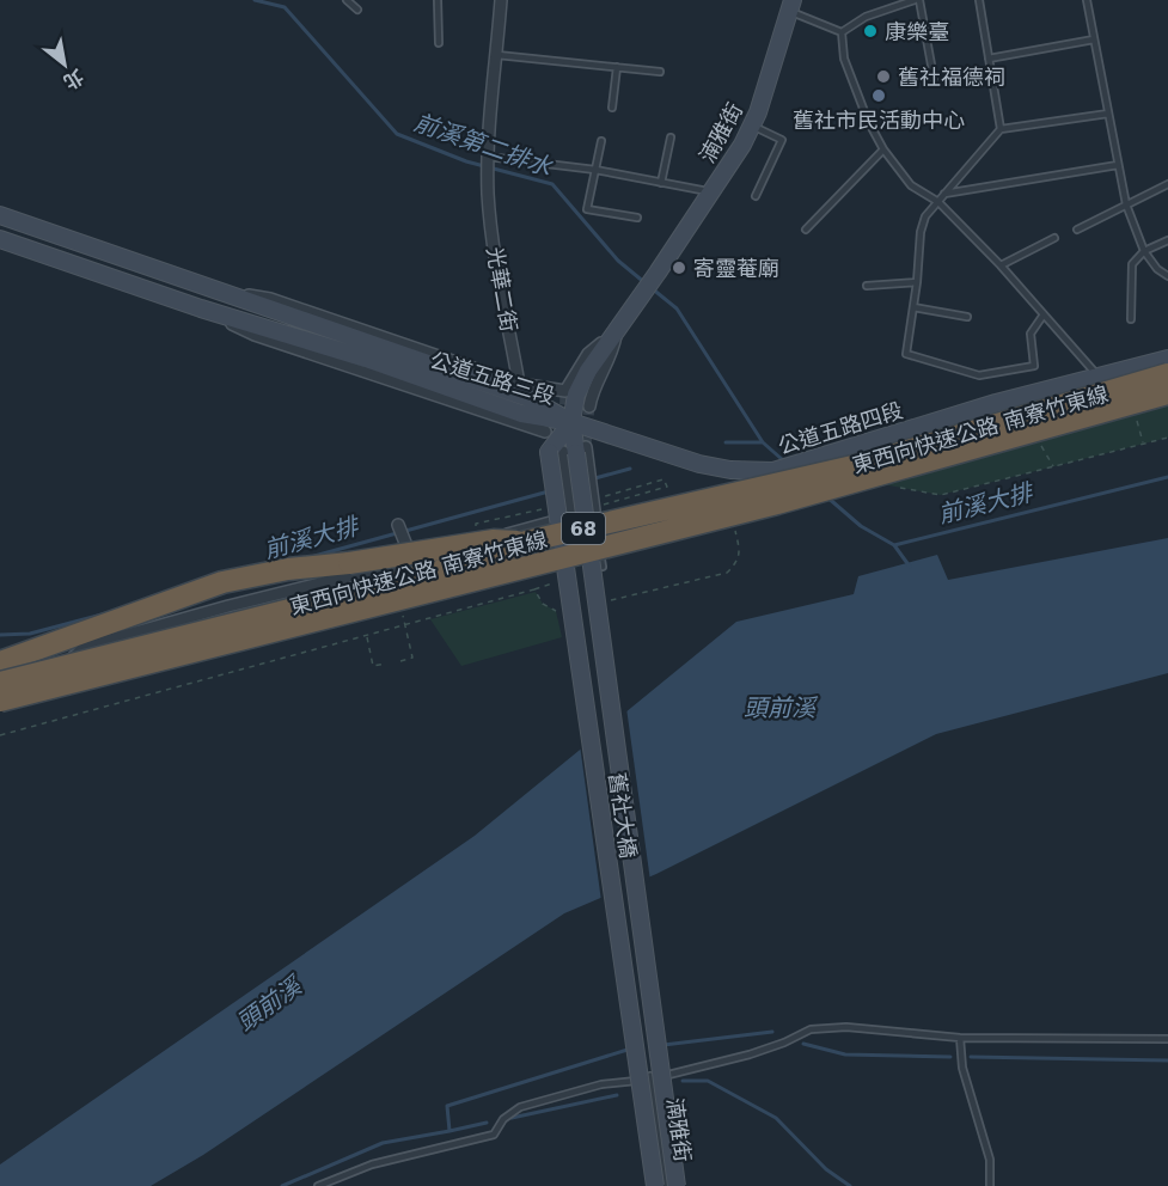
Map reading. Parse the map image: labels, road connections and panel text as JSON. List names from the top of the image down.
{
  "streets": {
    "highway": ["東西向快速公路 南寮竹東線", "68"],
    "street": [
      "湳雅街",
      "光華二街",
      "公道五路三段",
      "公道五路四段",
      "舊社大橋"
    ]
  },
  "crossings": [
    ["湳雅街", "公道五路三段"],
    ["光華二街", "公道五路三段"],
    ["公道五路三段", "公道五路四段"]
  ],
  "water": ["前溪第二排水", "前溪大排", "頭前溪"],
  "places": [
    "康樂臺",
    "舊社福德祠",
    "舊社市民活動中心",
    "寄靈菴廟"
  ],
  "north": "bottom right"
}
